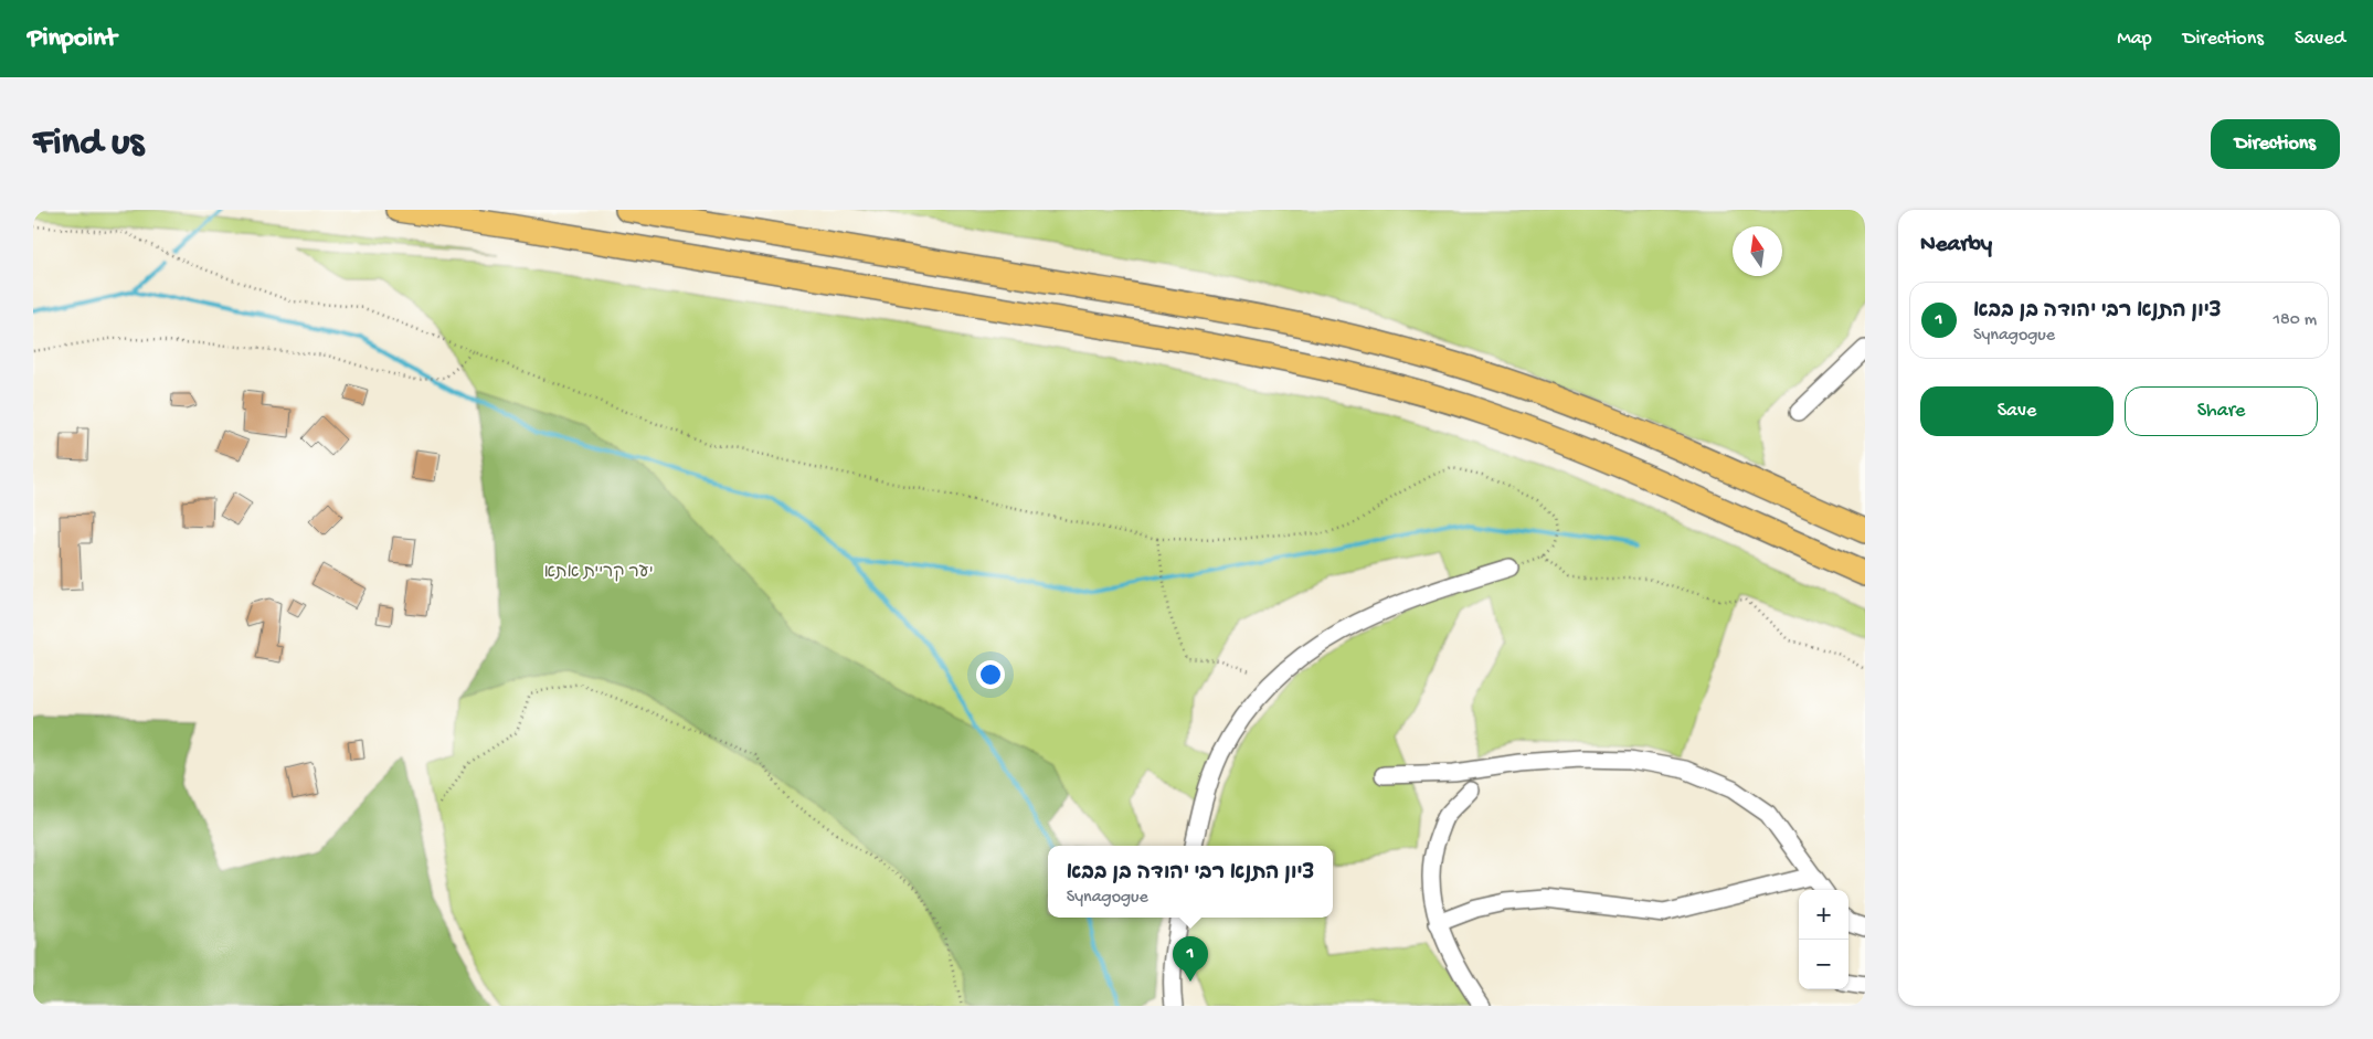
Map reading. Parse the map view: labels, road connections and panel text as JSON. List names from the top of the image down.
{
  "parks": ["יער קריית אתא"],
  "north": "top",
  "page": {
    "header": "Pinpoint",
    "nav": ["Map", "Directions", "Saved"],
    "buttons": [
      "Directions",
      ["Save", "Share"]
    ],
    "title": "Find us",
    "heading": "Nearby",
    "list": [
      {
        "mark": "1",
        "name": "ציון התנא רבי יהודה בן בבא",
        "note": "Synagogue",
        "value": "180 m"
      }
    ],
    "popup": ["ציון התנא רבי יהודה בן בבא", "Synagogue"],
    "map_buttons": ["+", "−"],
    "pins": "1"
  }
}
